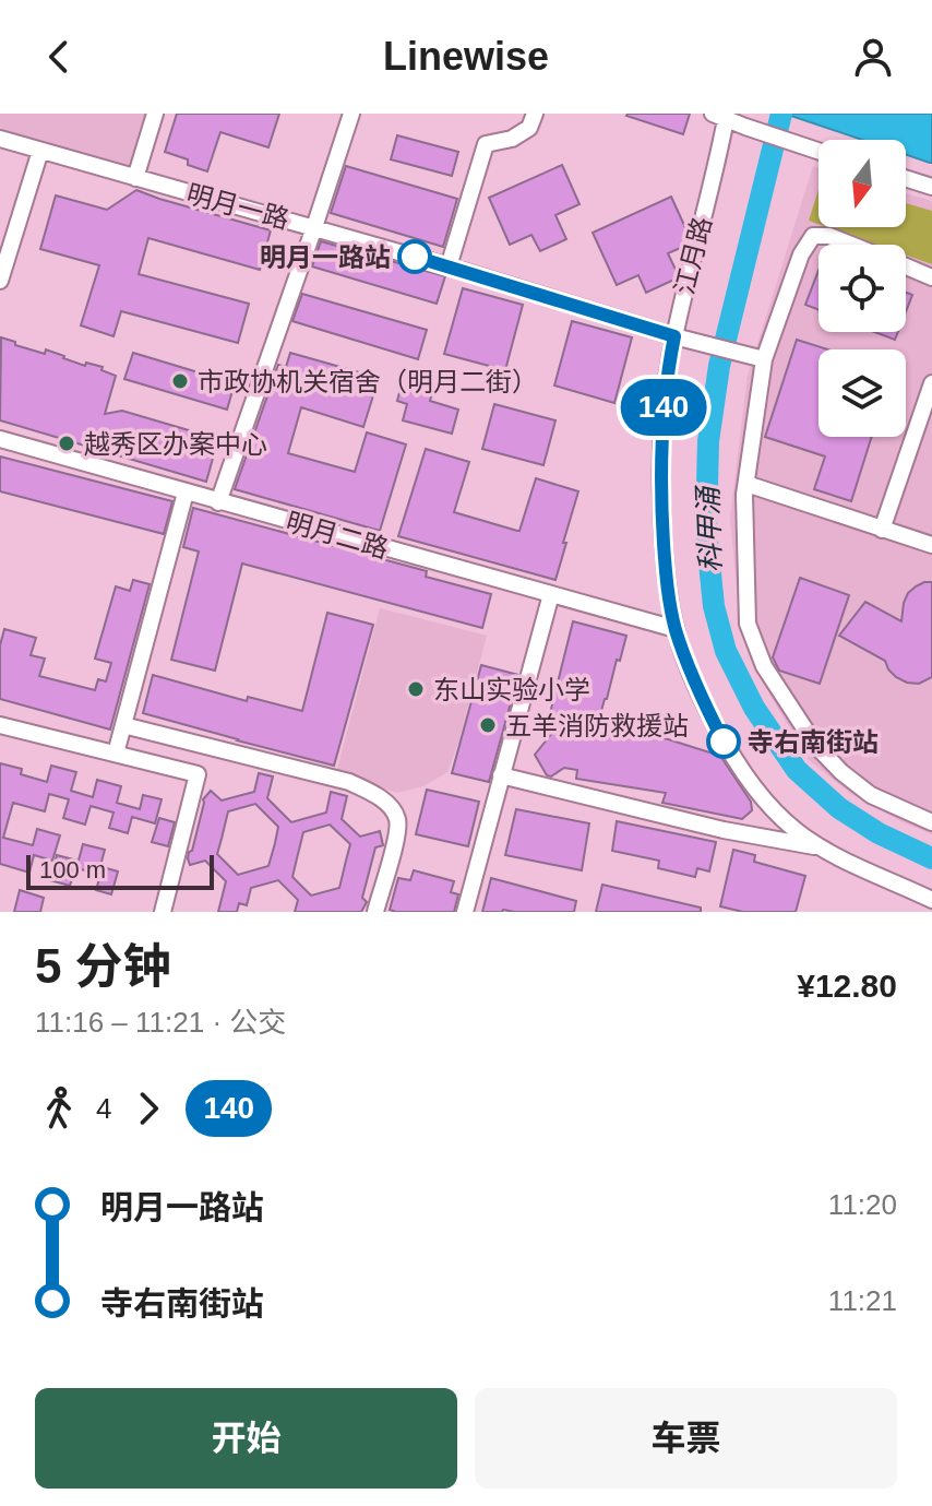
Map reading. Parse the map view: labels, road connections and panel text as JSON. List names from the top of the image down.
{
  "streets": {
    "street": ["明月一路", "江月路", "明月二路"]
  },
  "crossings": [
    ["明月一路", "江月路"],
    ["江月路", "明月二路"]
  ],
  "water": ["科甲涌"],
  "places": [
    "明月一路站",
    "市政协机关宿舍（明月二街）",
    "越秀区办案中心",
    "东山实验小学",
    "五羊消防救援站",
    "寺右南街站"
  ],
  "lines": ["bus line 140"],
  "scale_bar": "100 m",
  "north": "bottom",
  "page": {
    "header": "Linewise",
    "on_map": "140",
    "scale": "100 m",
    "heading": ["5 分钟", "11:16 – 11:21 · 公交", "¥12.80"],
    "legs": ["4", "140"],
    "list": [
      {
        "name": "明月一路站",
        "value": "11:20"
      },
      {
        "name": "寺右南街站",
        "value": "11:21"
      }
    ],
    "buttons": ["开始", "车票"]
  }
}
